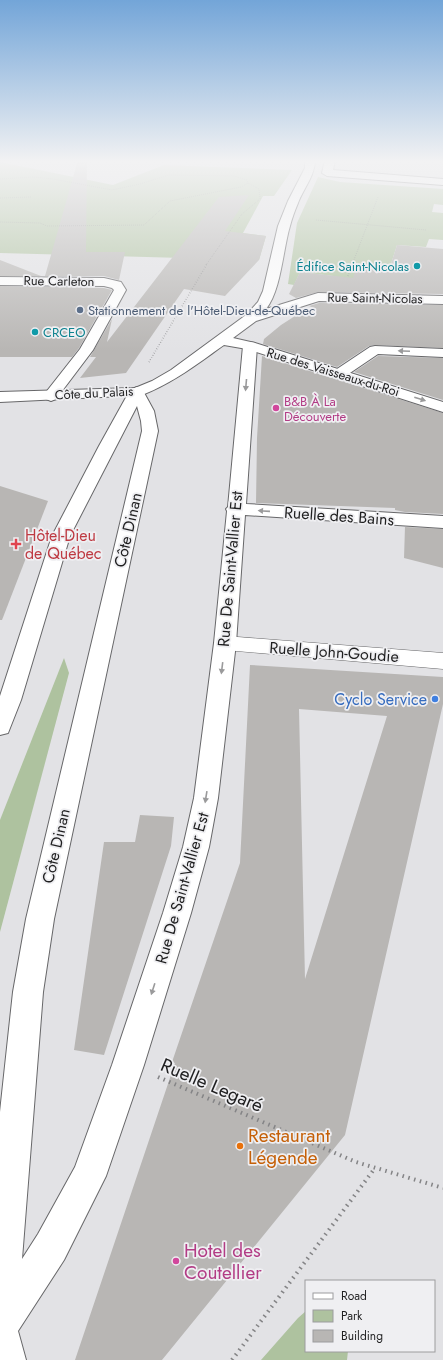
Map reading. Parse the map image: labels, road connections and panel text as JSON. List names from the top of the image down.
{
  "streets": {
    "street": [
      "Rue Carleton",
      "Rue Saint-Nicolas",
      "Rue des Vaisseaux-du-Roi",
      "Côte du Palais",
      "Ruelle des Bains",
      "Côte Dinan",
      "Rue De Saint-Vallier Est",
      "Ruelle John-Goudie"
    ],
    "path": ["Ruelle Legaré"]
  },
  "crossings": [
    ["Rue Carleton", "Côte du Palais"],
    ["Rue Saint-Nicolas", "Rue des Vaisseaux-du-Roi"],
    ["Rue Saint-Nicolas", "Côte du Palais"],
    ["Rue des Vaisseaux-du-Roi", "Côte du Palais"],
    ["Rue des Vaisseaux-du-Roi", "Rue De Saint-Vallier Est"],
    ["Côte du Palais", "Côte Dinan"],
    ["Ruelle des Bains", "Rue De Saint-Vallier Est"],
    ["Rue De Saint-Vallier Est", "Ruelle John-Goudie"],
    ["Rue De Saint-Vallier Est", "Ruelle Legaré"]
  ],
  "one_way": ["Rue des Vaisseaux-du-Roi", "Rue De Saint-Vallier Est"],
  "places": {
    "other": [
      "Édifice Saint-Nicolas",
      "Stationnement de l'Hôtel-Dieu-de-Québec",
      "CRCEO",
      "B&B À La Découverte",
      "Cyclo Service",
      "Restaurant Légende",
      "Hotel des Coutellier"
    ],
    "health": ["Hôtel-Dieu de Québec"]
  },
  "legend": ["Road", "Park", "Building"]
}
